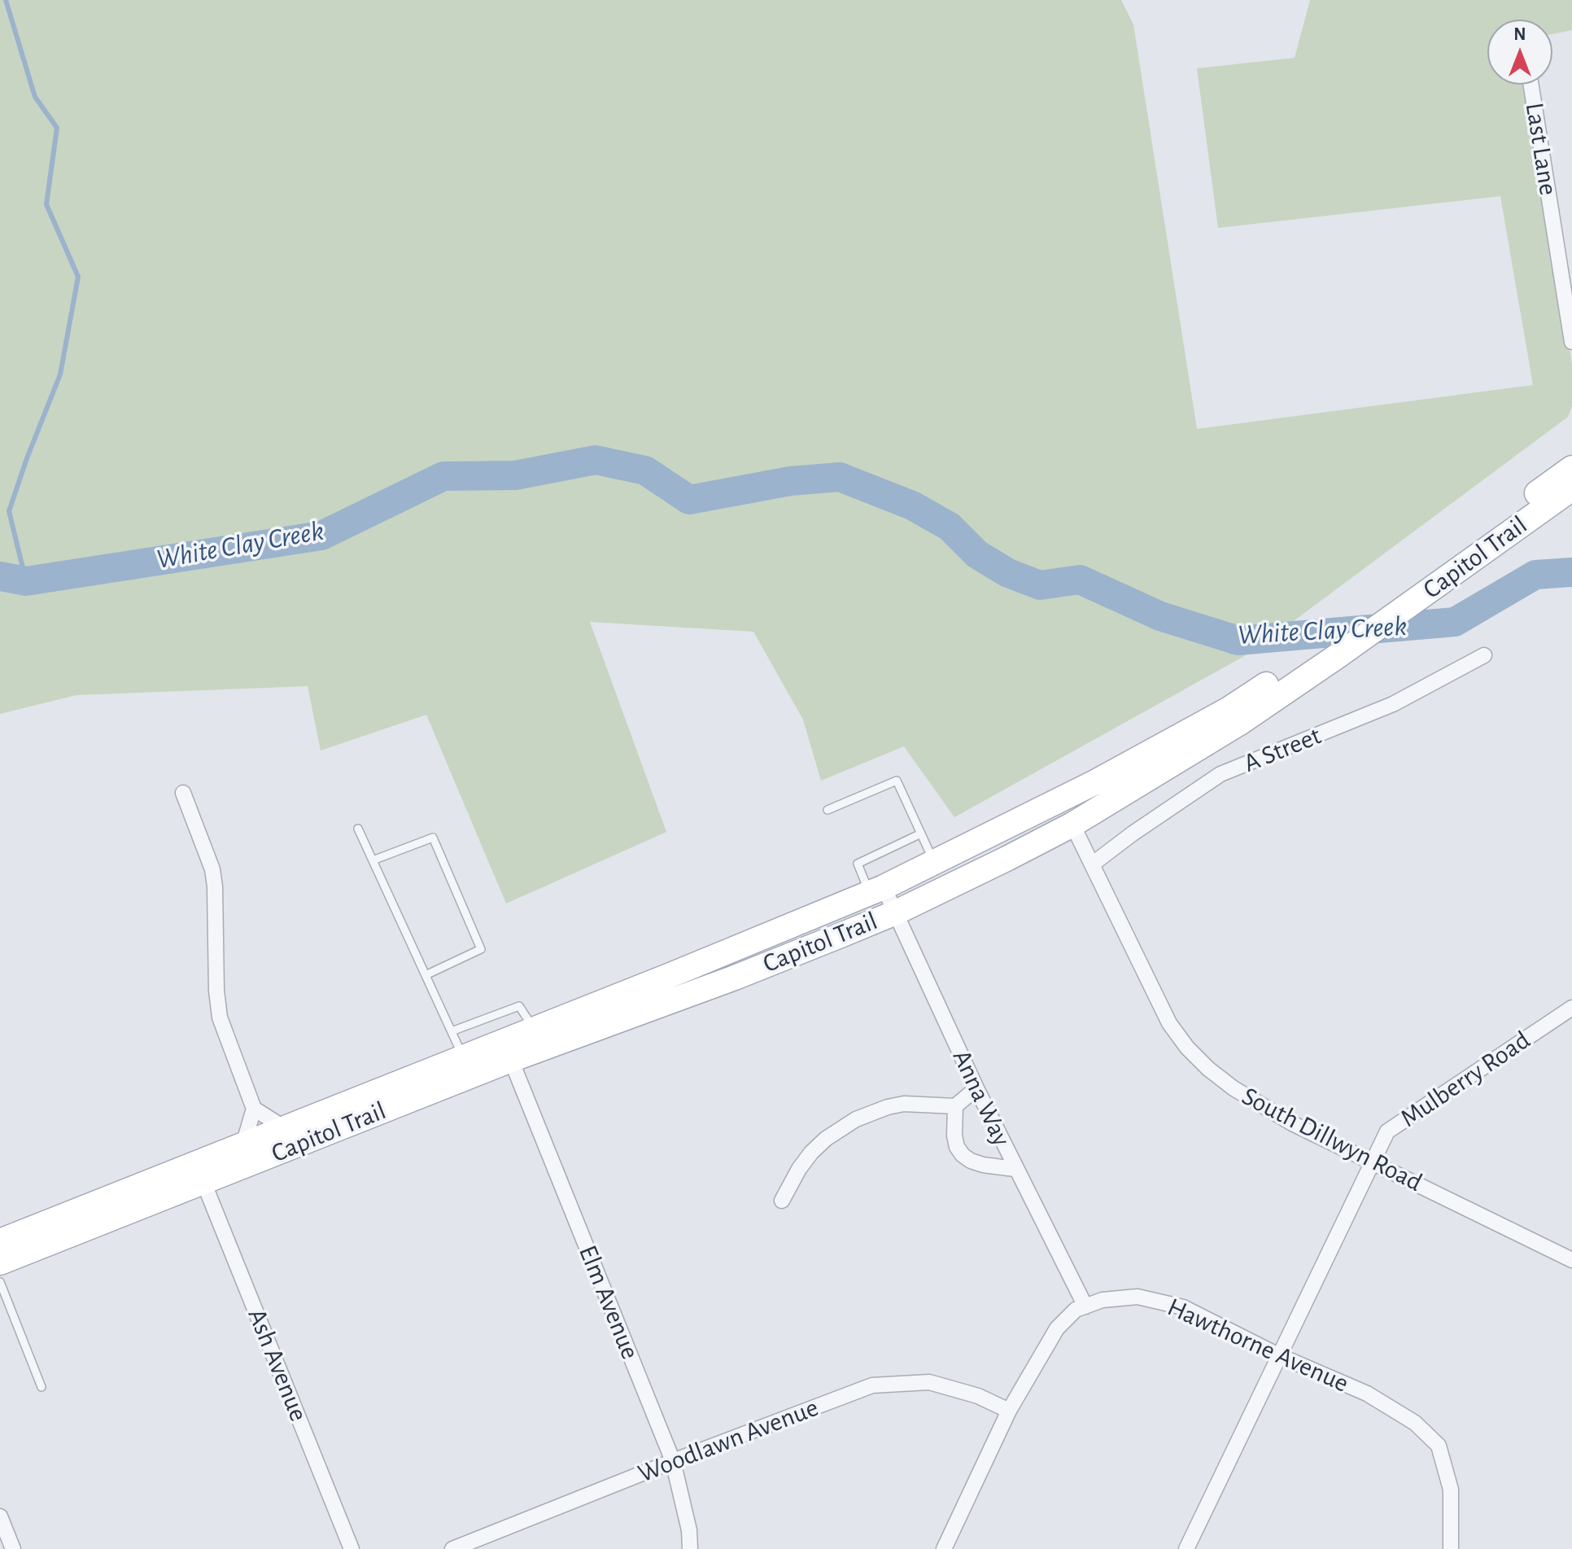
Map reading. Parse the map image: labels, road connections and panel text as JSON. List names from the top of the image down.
{
  "streets": {
    "main road": ["Capitol Trail"],
    "street": [
      "Last Lane",
      "A Street",
      "Mulberry Road",
      "Anna Way",
      "South Dillwyn Road",
      "Elm Avenue",
      "Hawthorne Avenue",
      "Ash Avenue",
      "Woodlawn Avenue"
    ]
  },
  "crossings": [
    ["Capitol Trail", "Anna Way"],
    ["Capitol Trail", "South Dillwyn Road"],
    ["Capitol Trail", "Elm Avenue"],
    ["Capitol Trail", "Ash Avenue"],
    ["A Street", "South Dillwyn Road"],
    ["Mulberry Road", "South Dillwyn Road"],
    ["Mulberry Road", "Hawthorne Avenue"],
    ["Anna Way", "Hawthorne Avenue"],
    ["Elm Avenue", "Woodlawn Avenue"],
    ["Hawthorne Avenue", "Woodlawn Avenue"]
  ],
  "water": ["White Clay Creek"],
  "north": "top"
}
